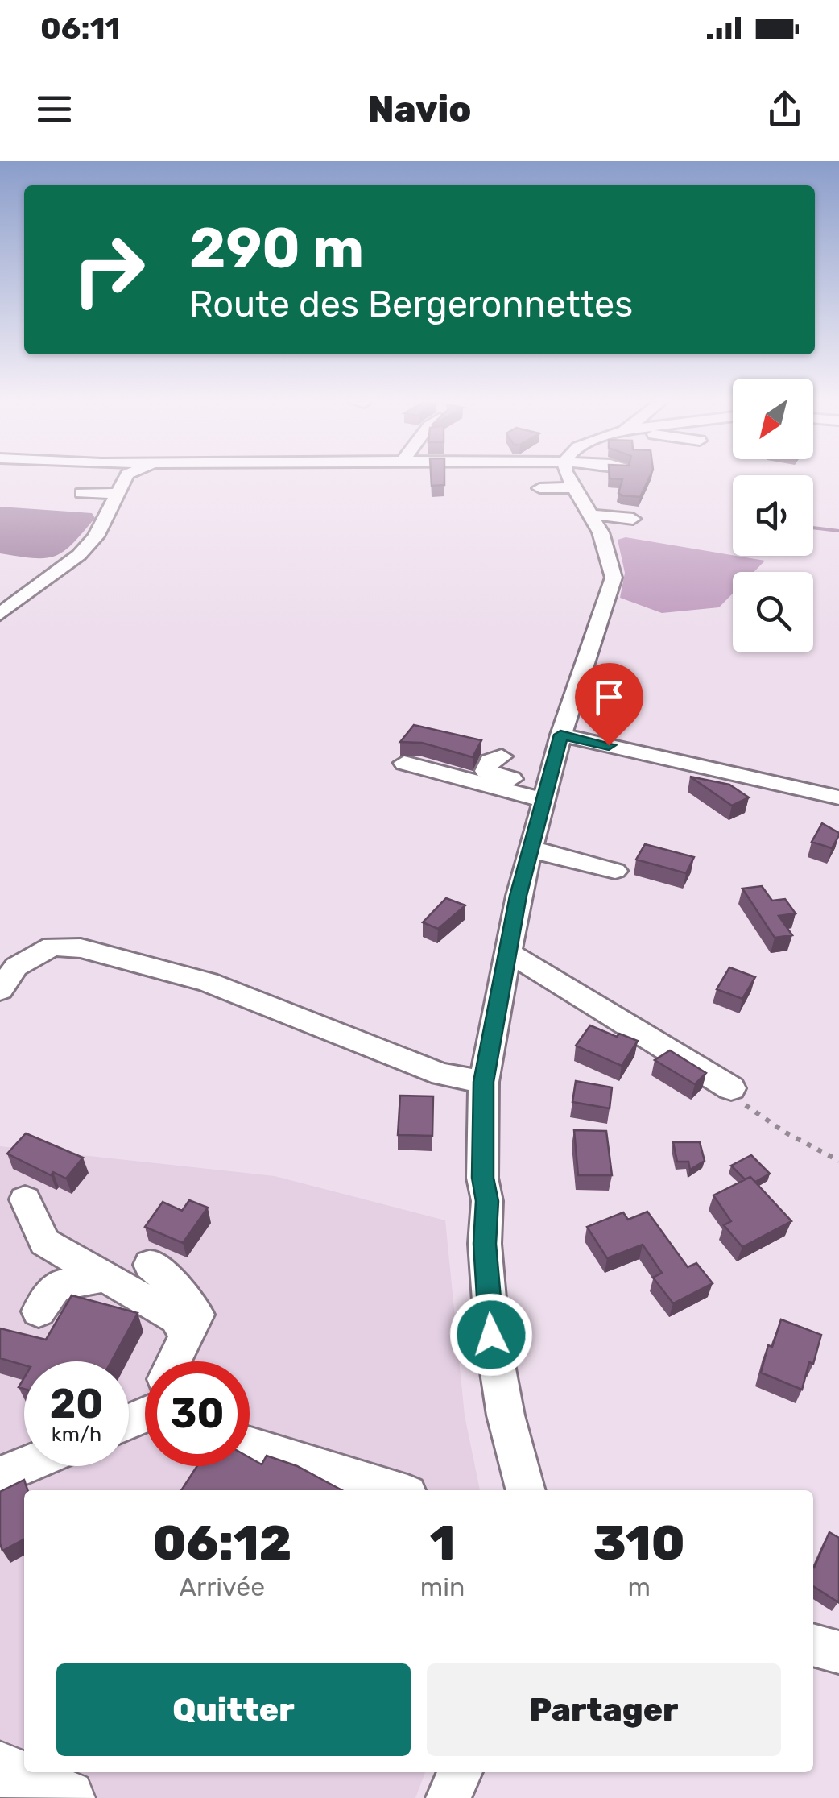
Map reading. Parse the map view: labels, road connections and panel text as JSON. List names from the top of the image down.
{
  "north": "bottom left",
  "page": {
    "status": "06:11",
    "header": "Navio",
    "turn": ["290 m", "Route des Bergeronnettes"],
    "speed": "20 km/h",
    "limit": "30",
    "eta": [
      "06:12",
      "Arrivée",
      "1",
      "min",
      "310",
      "m"
    ],
    "buttons": ["Quitter", "Partager"]
  }
}
